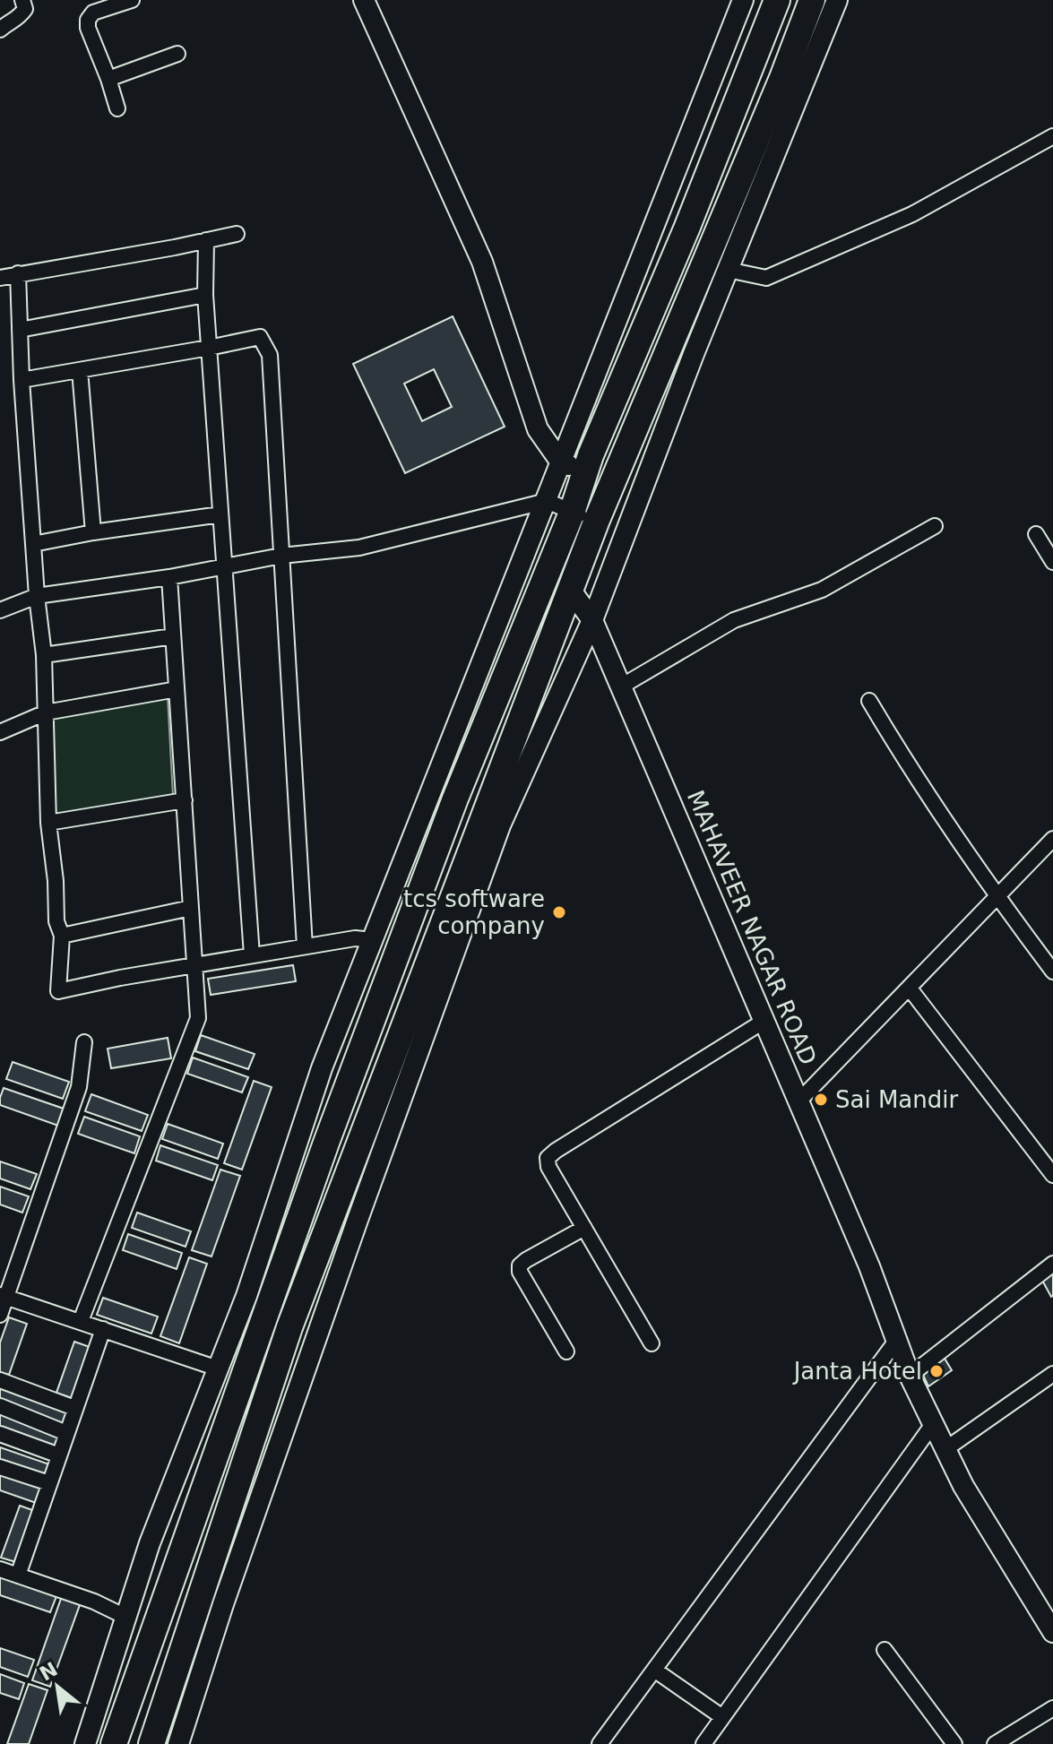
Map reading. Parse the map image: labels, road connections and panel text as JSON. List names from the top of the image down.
{
  "streets": {
    "main road": ["MAHAVEER NAGAR ROAD"]
  },
  "places": ["tcs software company", "Sai Mandir", "Janta Hotel"],
  "north": "top left"
}
